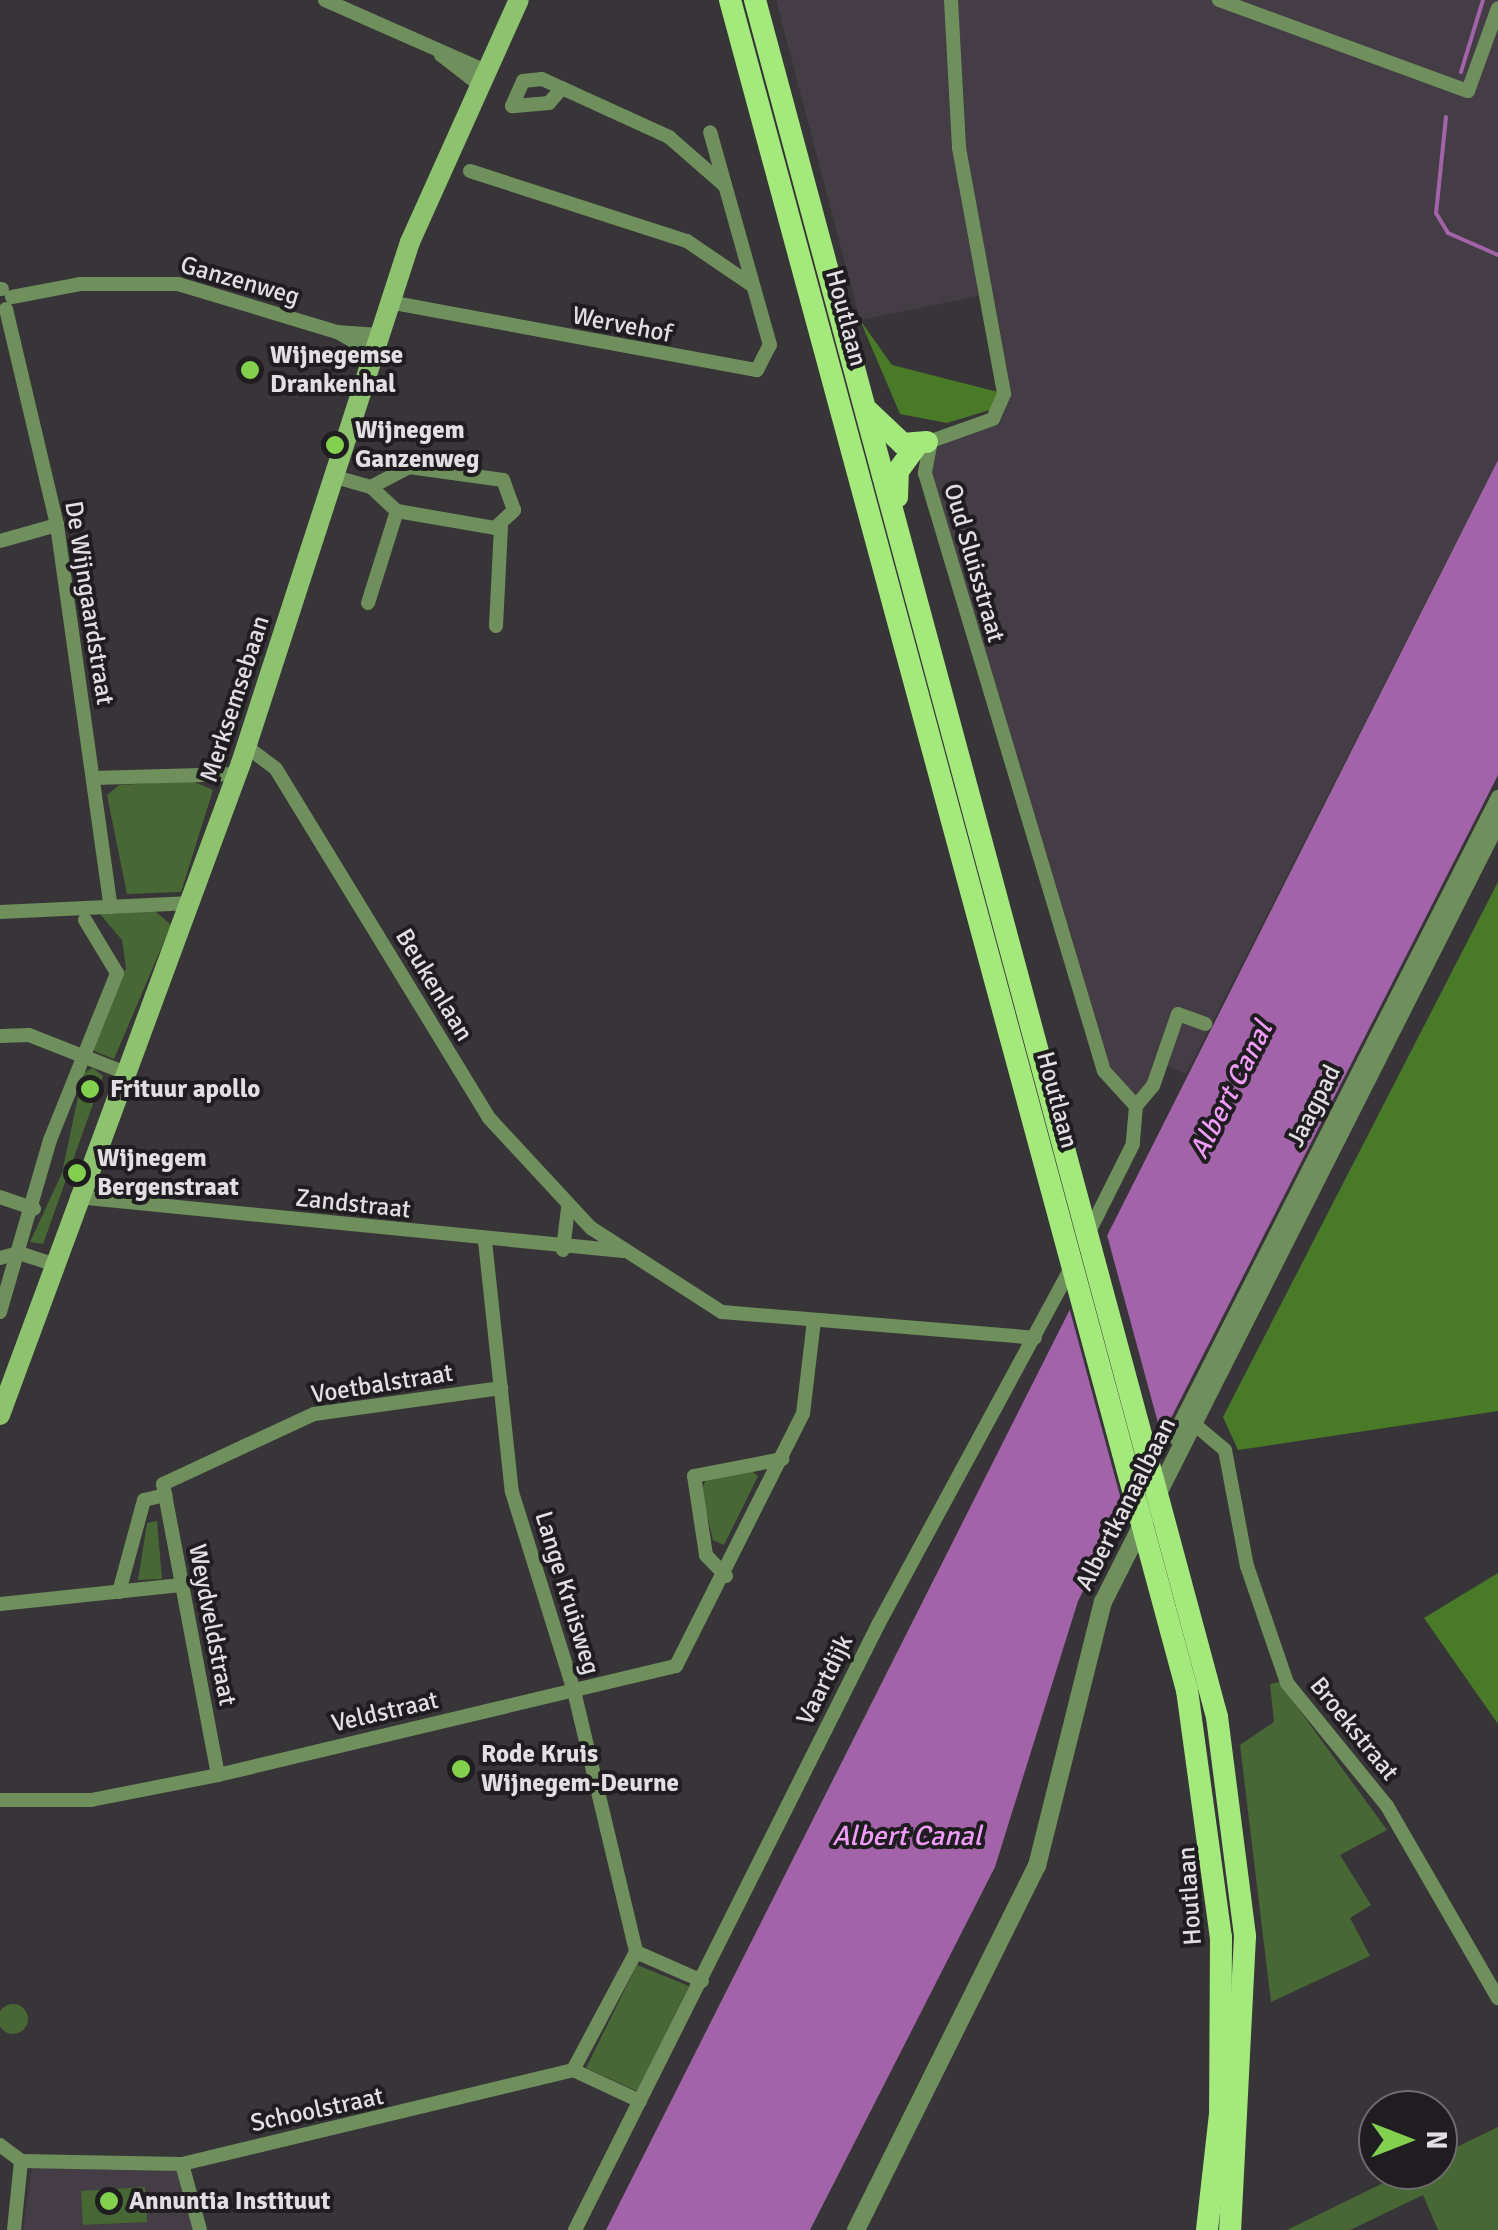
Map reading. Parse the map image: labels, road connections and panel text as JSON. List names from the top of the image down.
{
  "streets": {
    "main road": ["Houtlaan", "Merksemsebaan"],
    "street": [
      "Ganzenweg",
      "Wervehof",
      "Oud Sluisstraat",
      "De Wijngaardstraat",
      "Beukenlaan",
      "Jaagpad",
      "Zandstraat",
      "Voetbalstraat",
      "Albertkanaalbaan",
      "Lange Kruisweg",
      "Weydveldstraat",
      "Vaartdijk",
      "Veldstraat",
      "Broekstraat",
      "Schoolstraat"
    ]
  },
  "crossings": [
    ["Ganzenweg", "De Wijngaardstraat"],
    ["Ganzenweg", "Merksemsebaan"],
    ["Wervehof", "Merksemsebaan"],
    ["Oud Sluisstraat", "Vaartdijk"],
    ["Merksemsebaan", "Beukenlaan"],
    ["Merksemsebaan", "Zandstraat"],
    ["Zandstraat", "Lange Kruisweg"],
    ["Voetbalstraat", "Lange Kruisweg"],
    ["Voetbalstraat", "Weydveldstraat"],
    ["Albertkanaalbaan", "Broekstraat"],
    ["Lange Kruisweg", "Veldstraat"],
    ["Weydveldstraat", "Veldstraat"]
  ],
  "water": ["Albert Canal"],
  "places": [
    "Wijnegemse Drankenhal",
    "Wijnegem Ganzenweg",
    "Frituur apollo",
    "Wijnegem Bergenstraat",
    "Rode Kruis Wijnegem-Deurne",
    "Annuntia Instituut"
  ],
  "north": "right"
}
